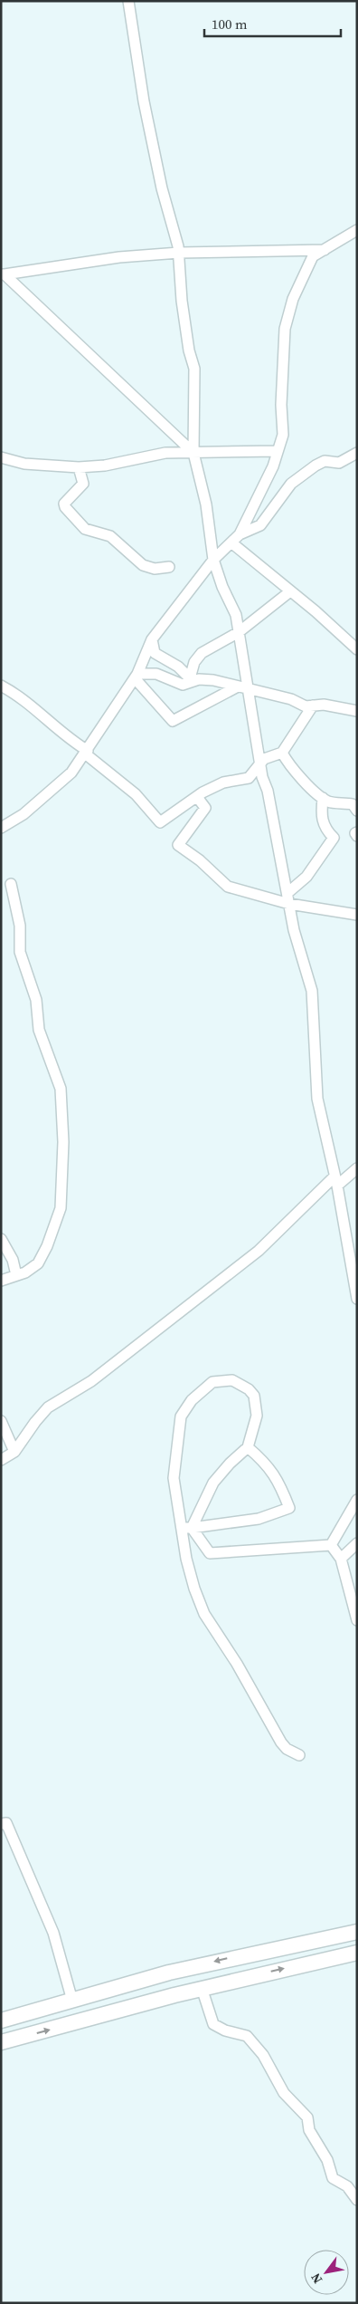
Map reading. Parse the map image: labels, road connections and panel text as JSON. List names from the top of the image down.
{
  "scale_bar": "100 m",
  "north": "bottom left"
}
